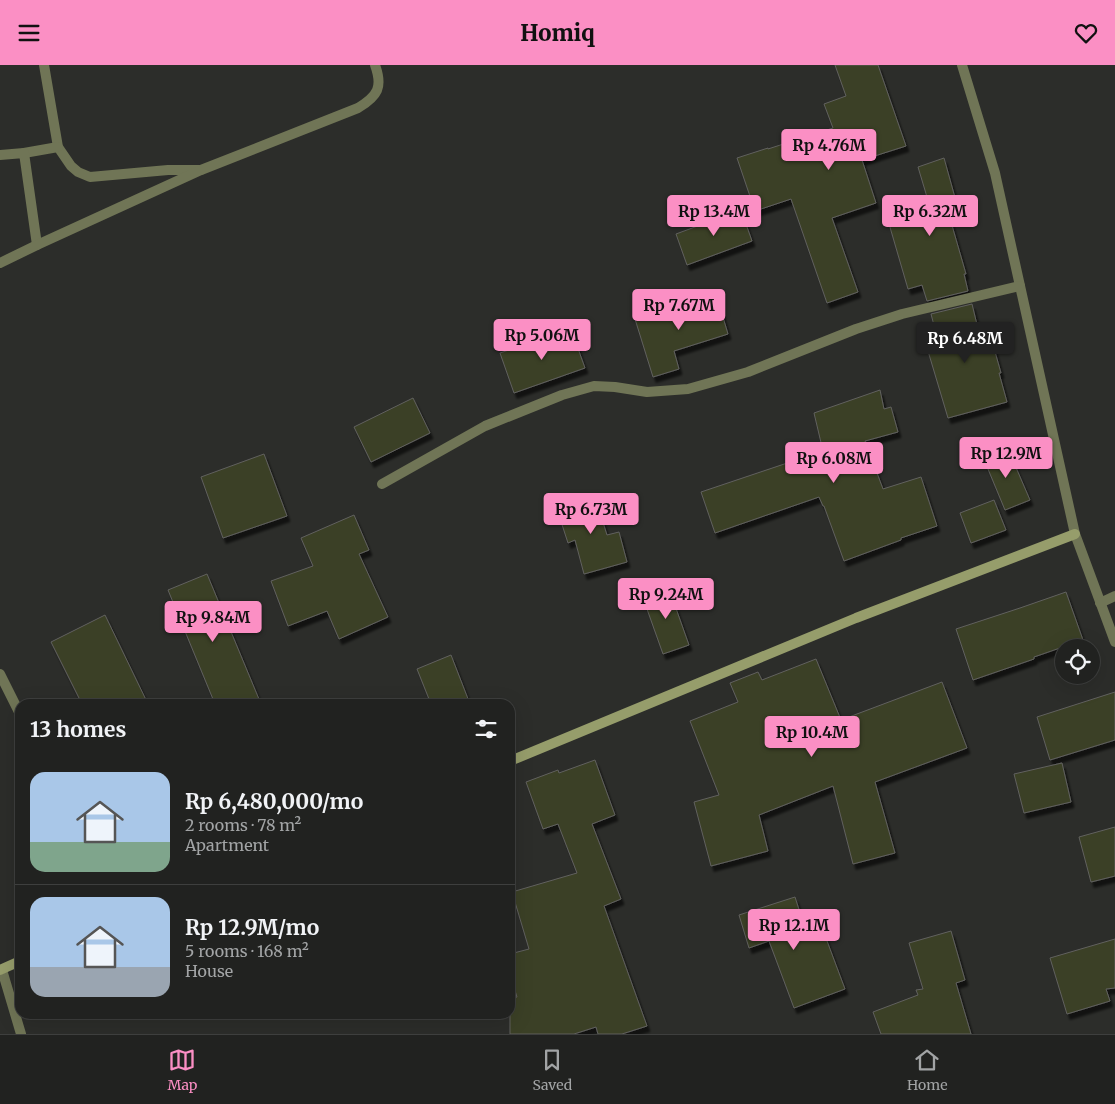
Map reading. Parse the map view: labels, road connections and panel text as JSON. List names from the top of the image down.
{
  "page": {
    "header": "Homiq",
    "price": [
      "Rp 4.76M",
      "Rp 13.4M",
      "Rp 6.32M",
      "Rp 7.67M",
      "Rp 5.06M",
      "Rp 6.48M",
      "Rp 12.9M",
      "Rp 6.08M",
      "Rp 6.73M",
      "Rp 9.24M",
      "Rp 9.84M",
      "Rp 10.4M",
      "Rp 12.1M"
    ],
    "heading": "13 homes",
    "list": [
      {
        "name": "Rp 6,480,000/mo",
        "note": "2 rooms · 78 m² · Apartment"
      },
      {
        "name": "Rp 12.9M/mo",
        "note": "5 rooms · 168 m² · House"
      }
    ],
    "tabs": ["Map", "Saved", "Home"]
  }
}
